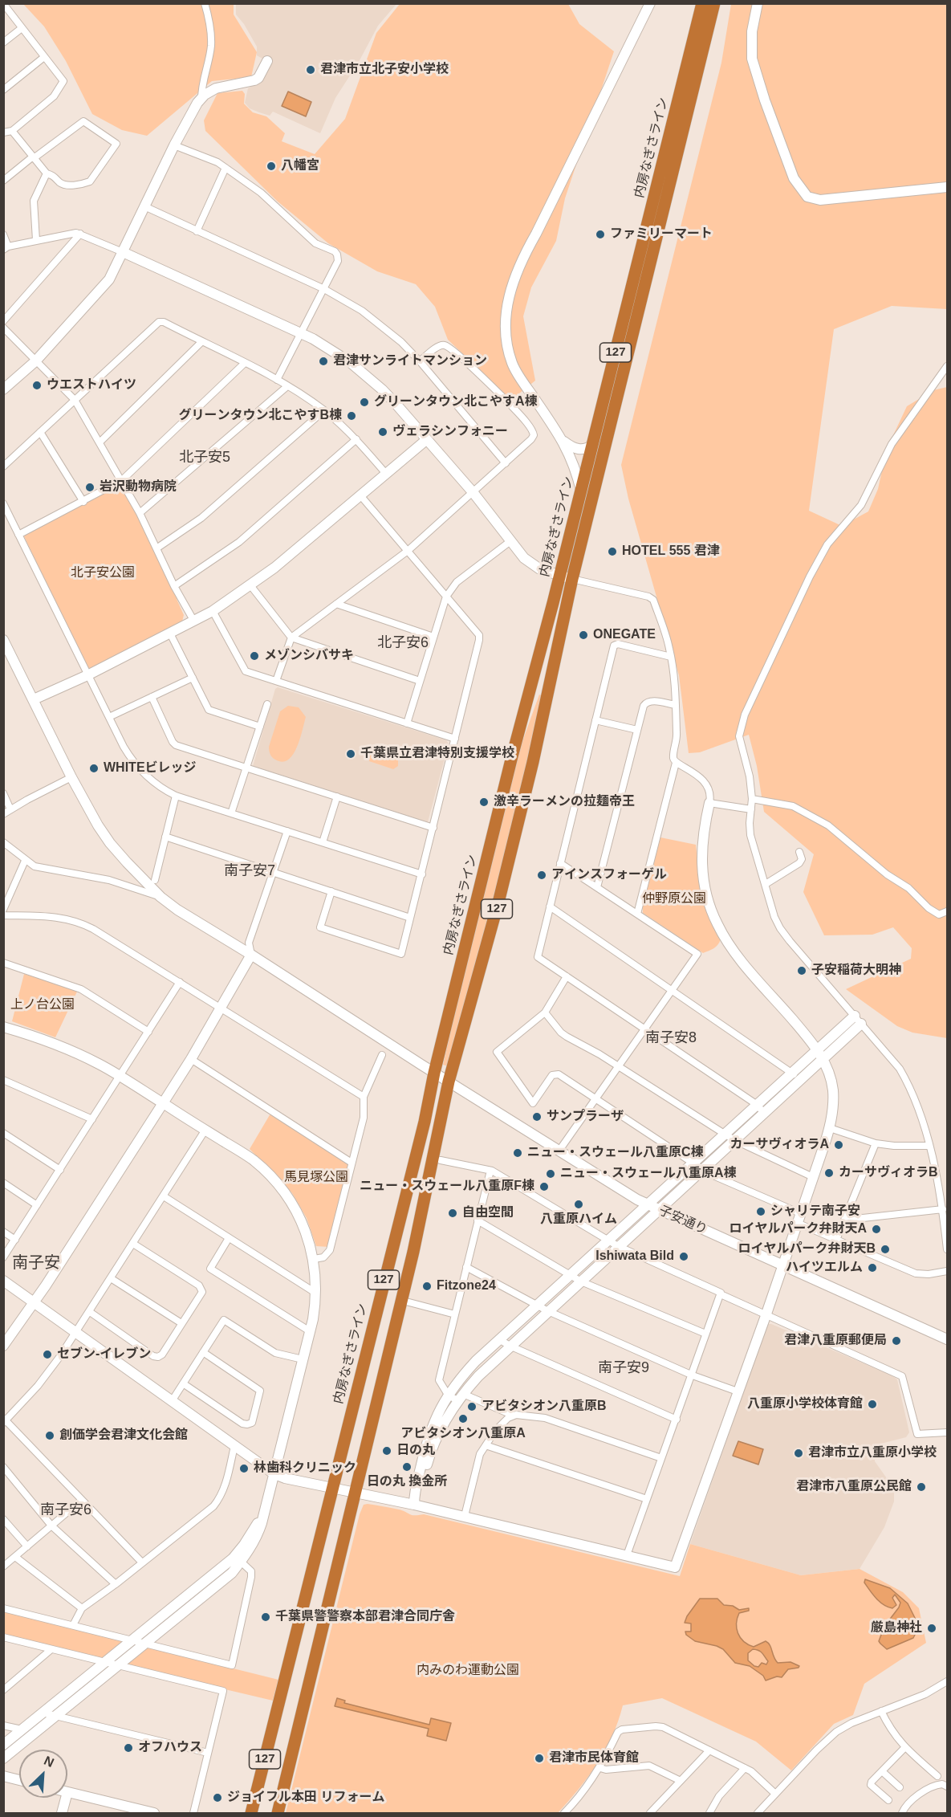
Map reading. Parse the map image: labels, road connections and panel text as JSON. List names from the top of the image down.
{
  "streets": {
    "highway": ["内房なぎさライン", "127"],
    "street": ["子安通り"]
  },
  "crossings": [
    ["内房なぎさライン", "子安通り"]
  ],
  "districts": [
    "北子安5",
    "北子安6",
    "南子安7",
    "南子安8",
    "南子安",
    "南子安9",
    "南子安6"
  ],
  "parks": [
    "北子安公園",
    "仲野原公園",
    "上ノ台公園",
    "馬見塚公園",
    "内みのわ運動公園"
  ],
  "places": [
    "君津市立北子安小学校",
    "八幡宮",
    "ファミリーマート",
    "君津サンライトマンション",
    "ウエストハイツ",
    "グリーンタウン北こやすA棟",
    "グリーンタウン北こやすB棟",
    "ヴェラシンフォニー",
    "岩沢動物病院",
    "HOTEL 555 君津",
    "ONEGATE",
    "メゾンシバサキ",
    "千葉県立君津特別支援学校",
    "WHITEビレッジ",
    "激辛ラーメンの拉麺帝王",
    "アインスフォーゲル",
    "子安稲荷大明神",
    "サンプラーザ",
    "カーサヴィオラA",
    "ニュー・スウェール八重原C棟",
    "カーサヴィオラB",
    "ニュー・スウェール八重原A棟",
    "ニュー・スウェール八重原F棟",
    "八重原ハイム",
    "シャリテ南子安",
    "自由空間",
    "ロイヤルパーク弁財天A",
    "ロイヤルパーク弁財天B",
    "Ishiwata Bild",
    "ハイツエルム",
    "Fitzone24",
    "君津八重原郵便局",
    "セブン-イレブン",
    "八重原小学校体育館",
    "アビタシオン八重原B",
    "アビタシオン八重原A",
    "創価学会君津文化会館",
    "日の丸",
    "君津市立八重原小学校",
    "日の丸 換金所",
    "林歯科クリニック",
    "君津市八重原公民館",
    "千葉県警警察本部君津合同庁舎",
    "厳島神社",
    "オフハウス",
    "君津市民体育館",
    "ジョイフル本田 リフォーム"
  ],
  "north": "top right"
}
